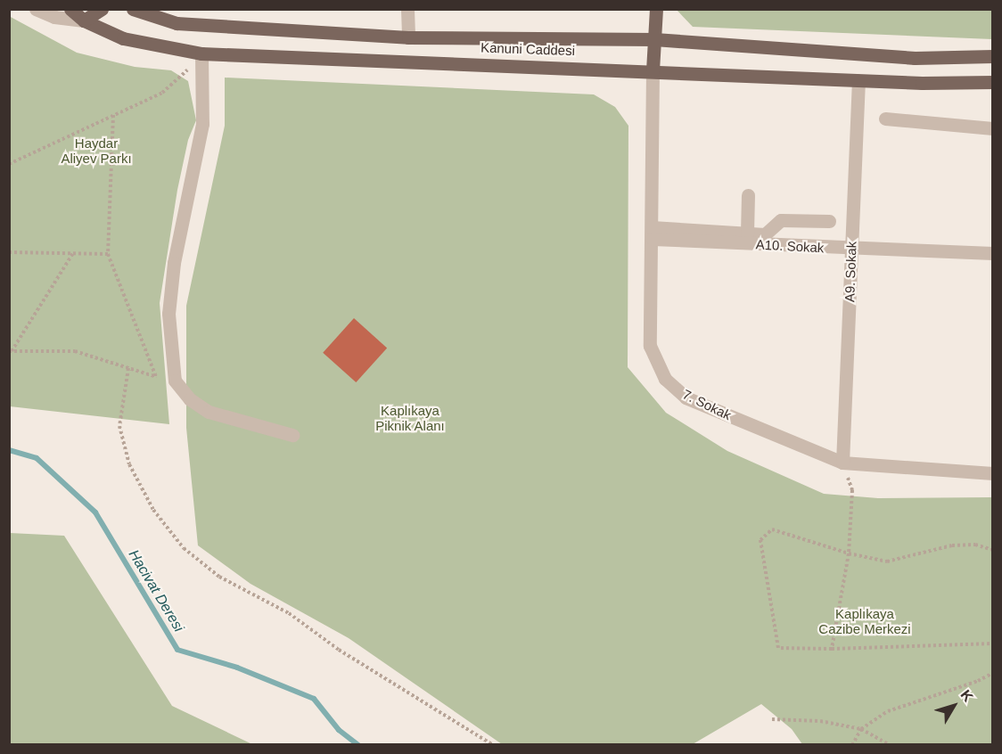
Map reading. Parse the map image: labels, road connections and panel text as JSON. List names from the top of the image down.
{
  "streets": {
    "main road": ["Kanuni Caddesi"],
    "street": ["A10. Sokak", "A9. Sokak", "7. Sokak"]
  },
  "crossings": [
    ["Kanuni Caddesi", "A9. Sokak"],
    ["Kanuni Caddesi", "7. Sokak"],
    ["A10. Sokak", "A9. Sokak"],
    ["A10. Sokak", "7. Sokak"],
    ["A9. Sokak", "7. Sokak"]
  ],
  "water": ["Hacivat Deresi"],
  "parks": ["Haydar Aliyev Parkı", "Kaplıkaya Piknik Alanı", "Kaplıkaya Cazibe Merkezi"],
  "north": "top right"
}
